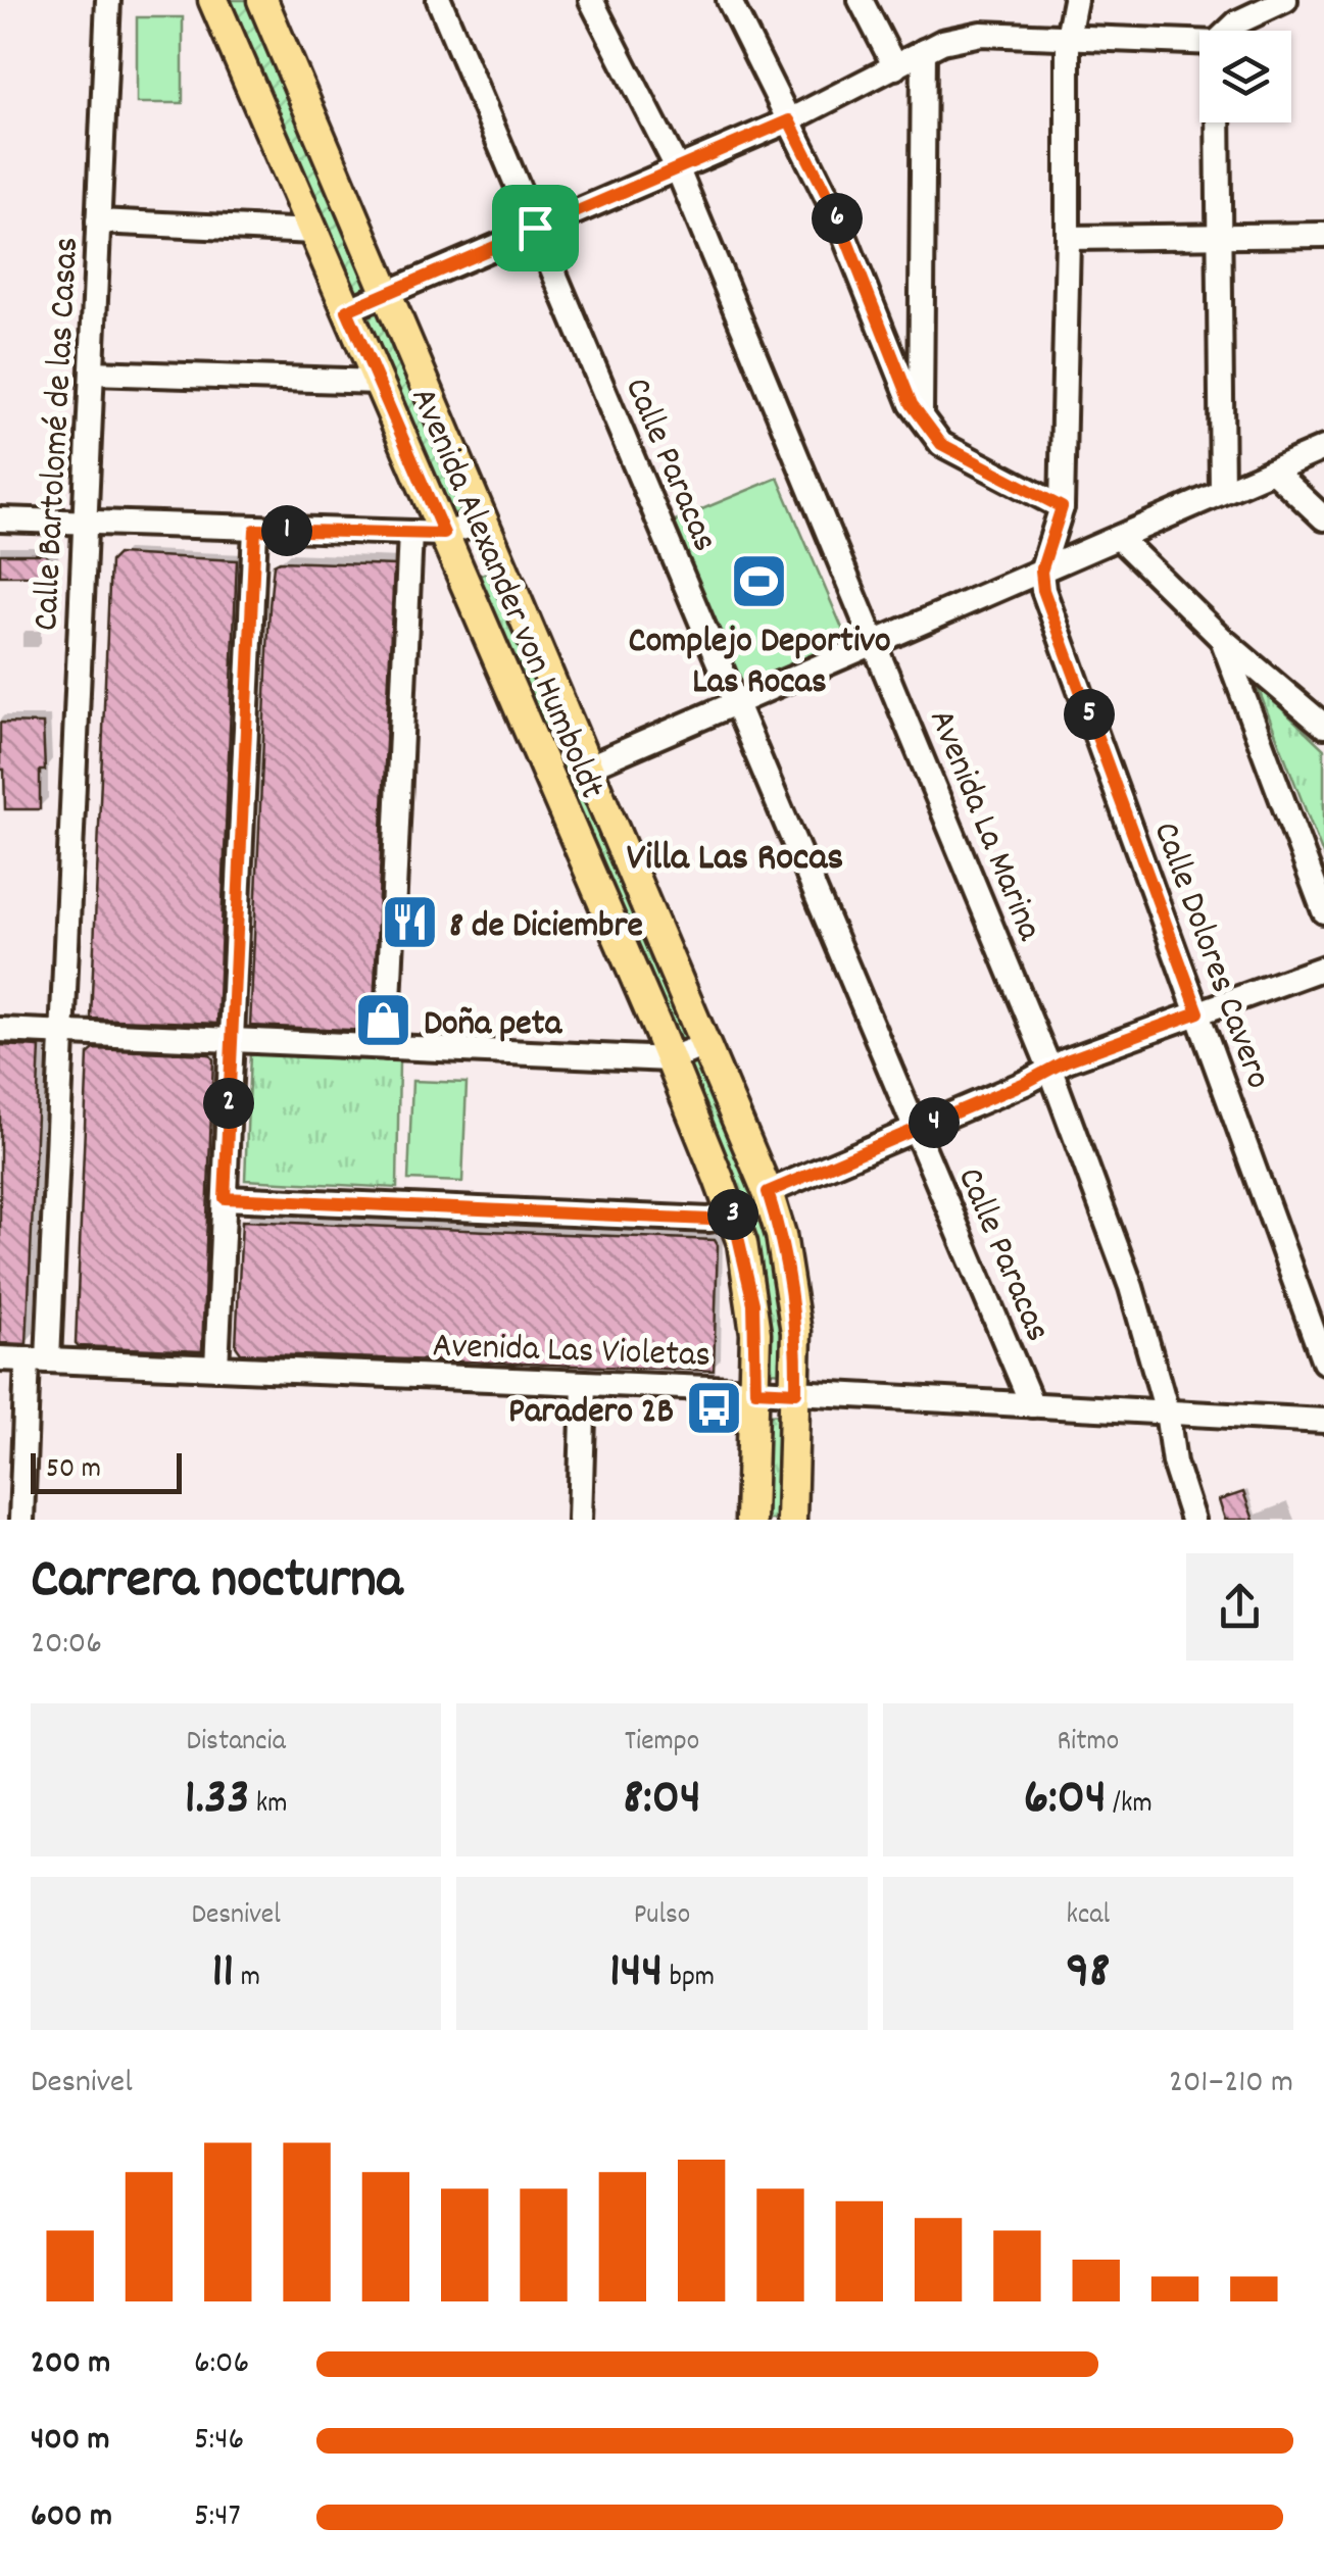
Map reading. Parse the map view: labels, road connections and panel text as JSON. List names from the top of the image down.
{
  "streets": {
    "main road": ["Avenida Alexander von Humboldt"],
    "street": [
      "Calle Bartolomé de las Casas",
      "Calle Paracas",
      "Avenida La Marina",
      "Calle Dolores Cavero",
      "Avenida Las Violetas"
    ]
  },
  "crossings": [
    ["Calle Bartolomé de las Casas", "Avenida Las Violetas"],
    ["Calle Paracas", "Avenida Las Violetas"],
    ["Avenida Alexander von Humboldt", "Avenida Las Violetas"],
    ["Avenida La Marina", "Avenida Las Violetas"]
  ],
  "districts": ["Villa Las Rocas"],
  "places": {
    "sports": ["Complejo Deportivo Las Rocas"],
    "restaurant": ["8 de Diciembre"],
    "shop": ["Doña peta"],
    "bus stop": ["Paradero 2B"]
  },
  "scale_bar": "50 m",
  "page": {
    "pins": [
      "6",
      "1",
      "5",
      "2",
      "4",
      "3"
    ],
    "scale": "50 m",
    "heading": ["Carrera nocturna", "20:06"],
    "stats": [
      ["Distancia", "1.33 km"],
      ["Tiempo", "8:04"],
      ["Ritmo", "6:04 /km"],
      ["Desnivel", "11 m"],
      ["Pulso", "144 bpm"],
      ["kcal", "98"]
    ],
    "chart": ["Desnivel", "201–210 m"],
    "list": [
      {
        "name": "200 m",
        "note": "6:06"
      },
      {
        "name": "400 m",
        "note": "5:46"
      },
      {
        "name": "600 m",
        "note": "5:47"
      }
    ]
  }
}
